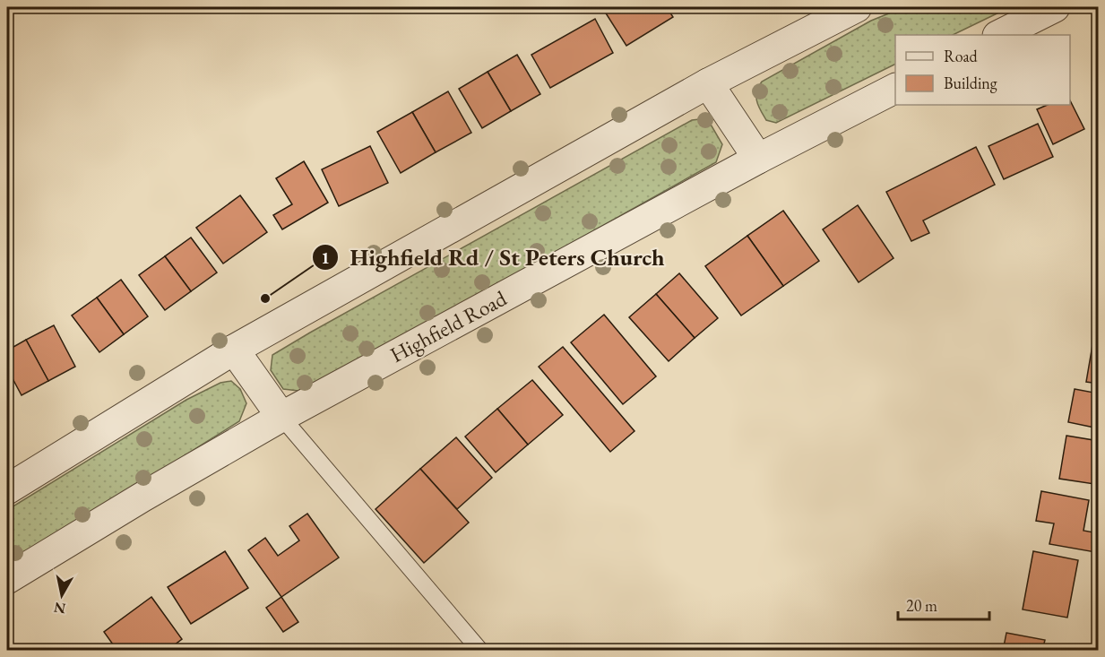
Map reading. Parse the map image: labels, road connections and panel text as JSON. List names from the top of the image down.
{
  "streets": {
    "street": ["Highfield Road"]
  },
  "places": ["Highfield Rd / St Peters Church"],
  "legend": ["Road", "Building"],
  "scale_bar": "20 m",
  "north": "bottom"
}
